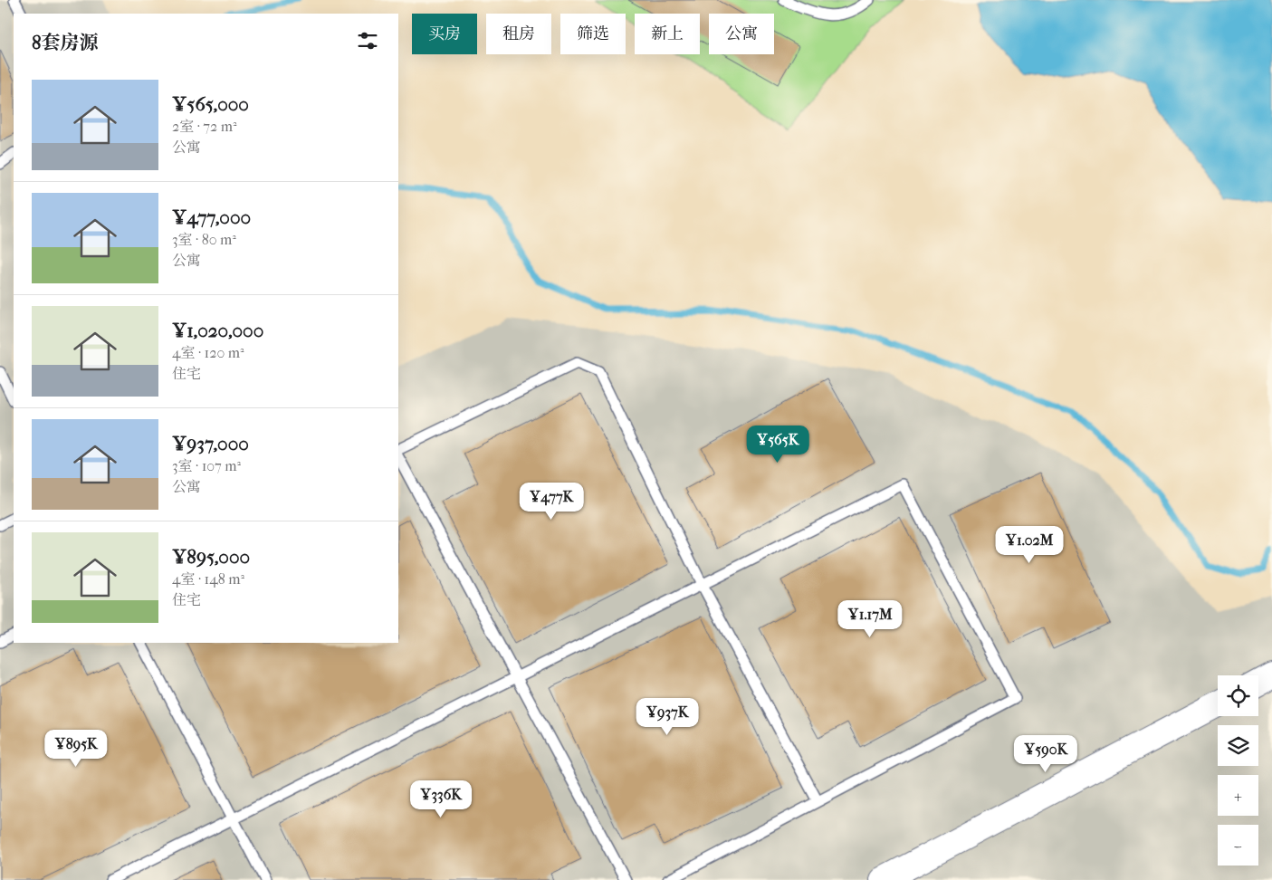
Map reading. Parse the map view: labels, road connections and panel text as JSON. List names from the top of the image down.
{
  "page": {
    "chip": [
      "买房",
      "租房",
      "筛选",
      "新上",
      "公寓"
    ],
    "heading": "8套房源",
    "list": [
      {
        "name": "¥565,000",
        "note": "2室 · 72 m² · 公寓"
      },
      {
        "name": "¥477,000",
        "note": "3室 · 80 m² · 公寓"
      },
      {
        "name": "¥1,020,000",
        "note": "4室 · 120 m² · 住宅"
      },
      {
        "name": "¥937,000",
        "note": "3室 · 107 m² · 公寓"
      },
      {
        "name": "¥895,000",
        "note": "4室 · 148 m² · 住宅"
      }
    ],
    "price": [
      "¥565K",
      "¥477K",
      "¥1.02M",
      "¥1.17M",
      "¥937K",
      "¥895K",
      "¥590K",
      "¥336K"
    ],
    "map_buttons": ["+", "−"]
  }
}
